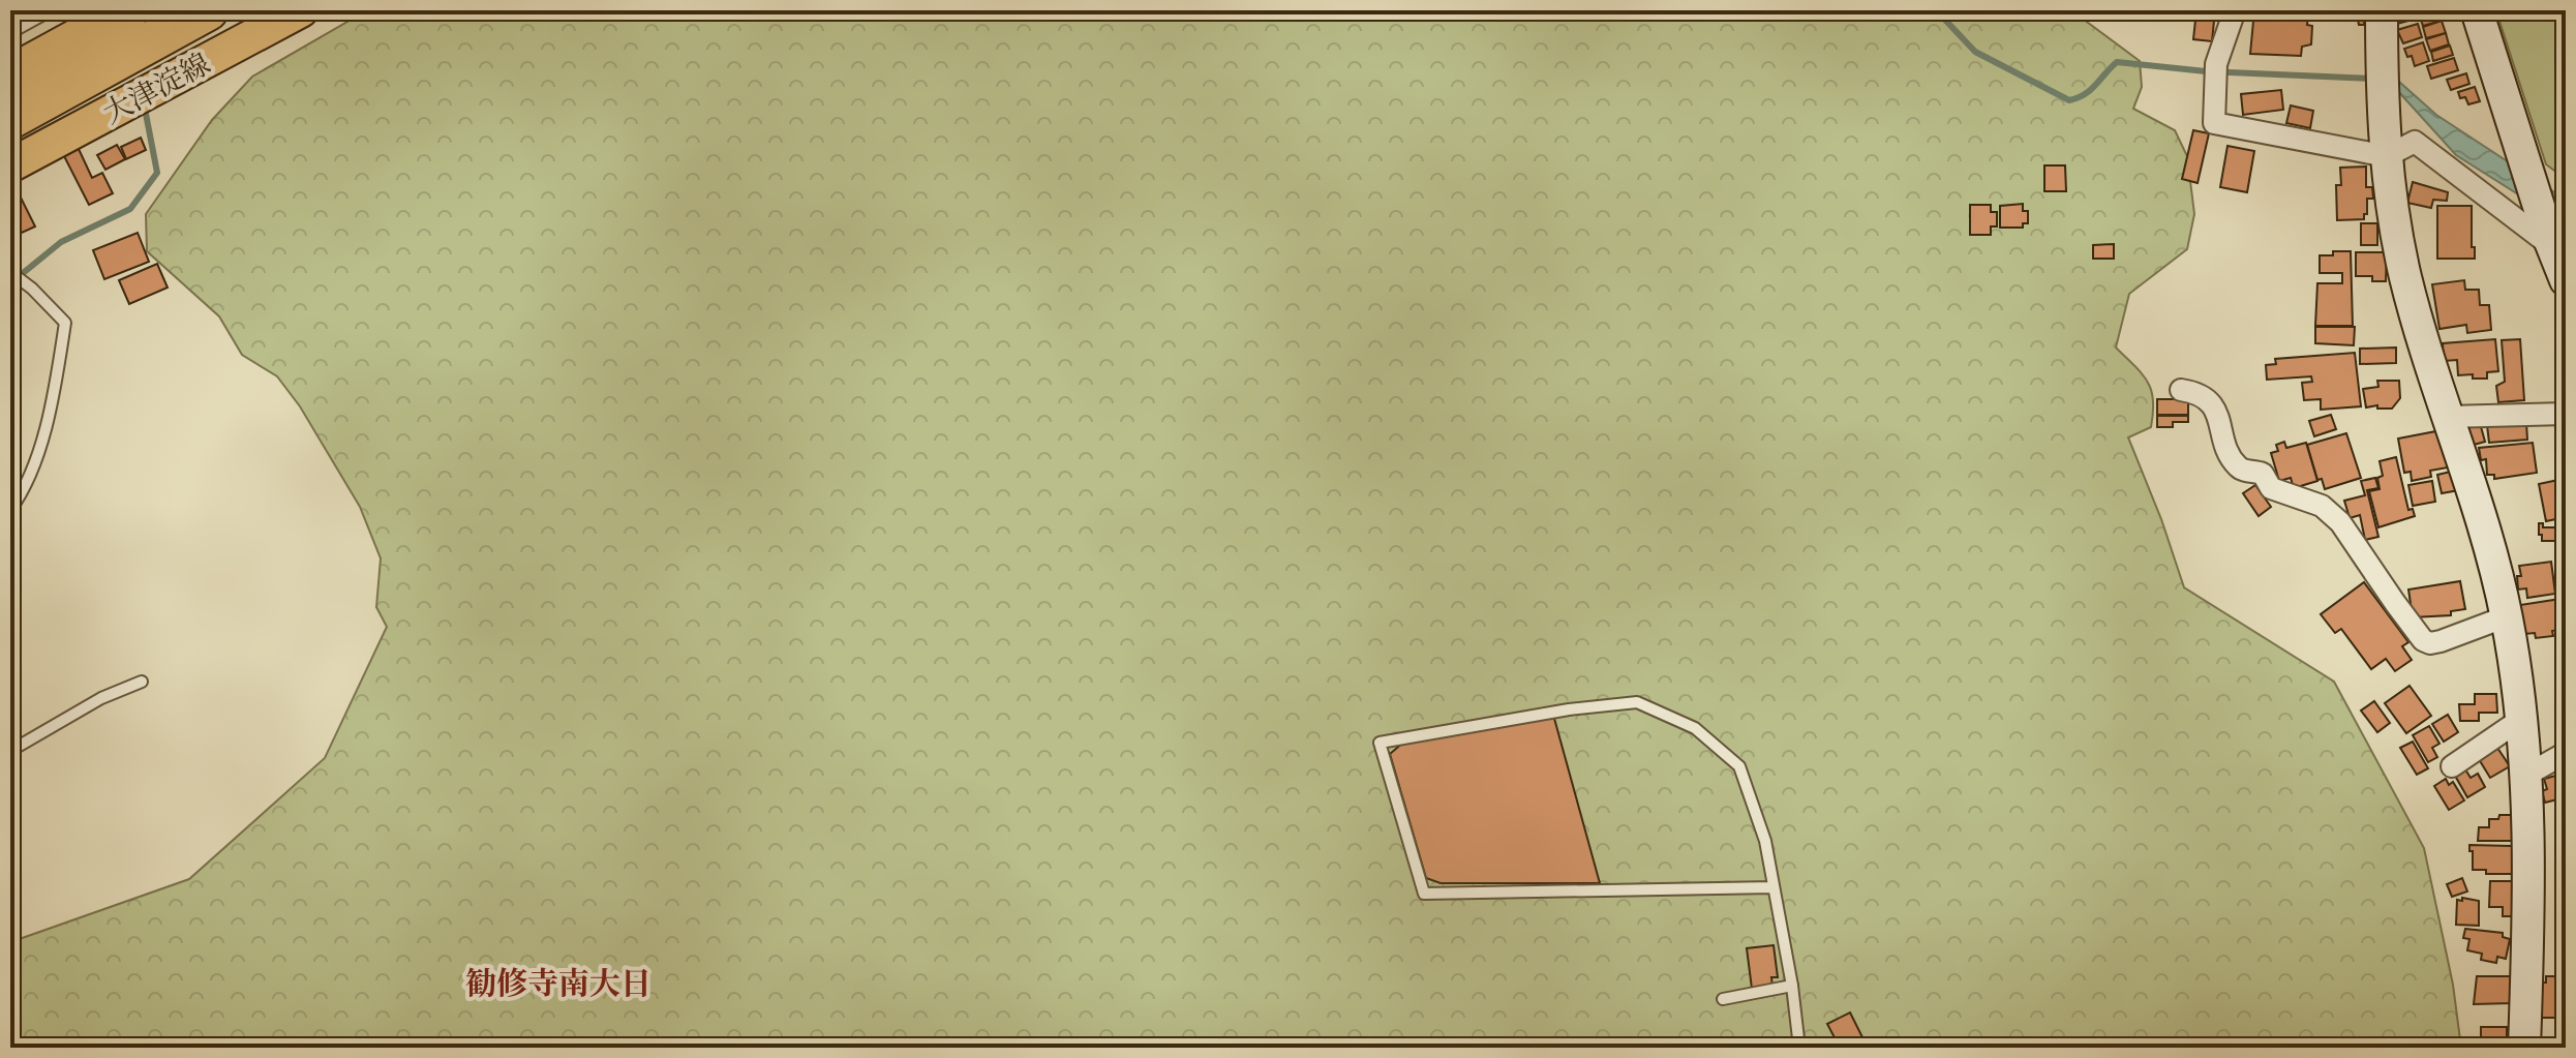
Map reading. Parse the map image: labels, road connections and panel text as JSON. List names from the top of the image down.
{
  "streets": {
    "main road": ["大津淀線"]
  },
  "districts": ["勧修寺南大日"]
}
